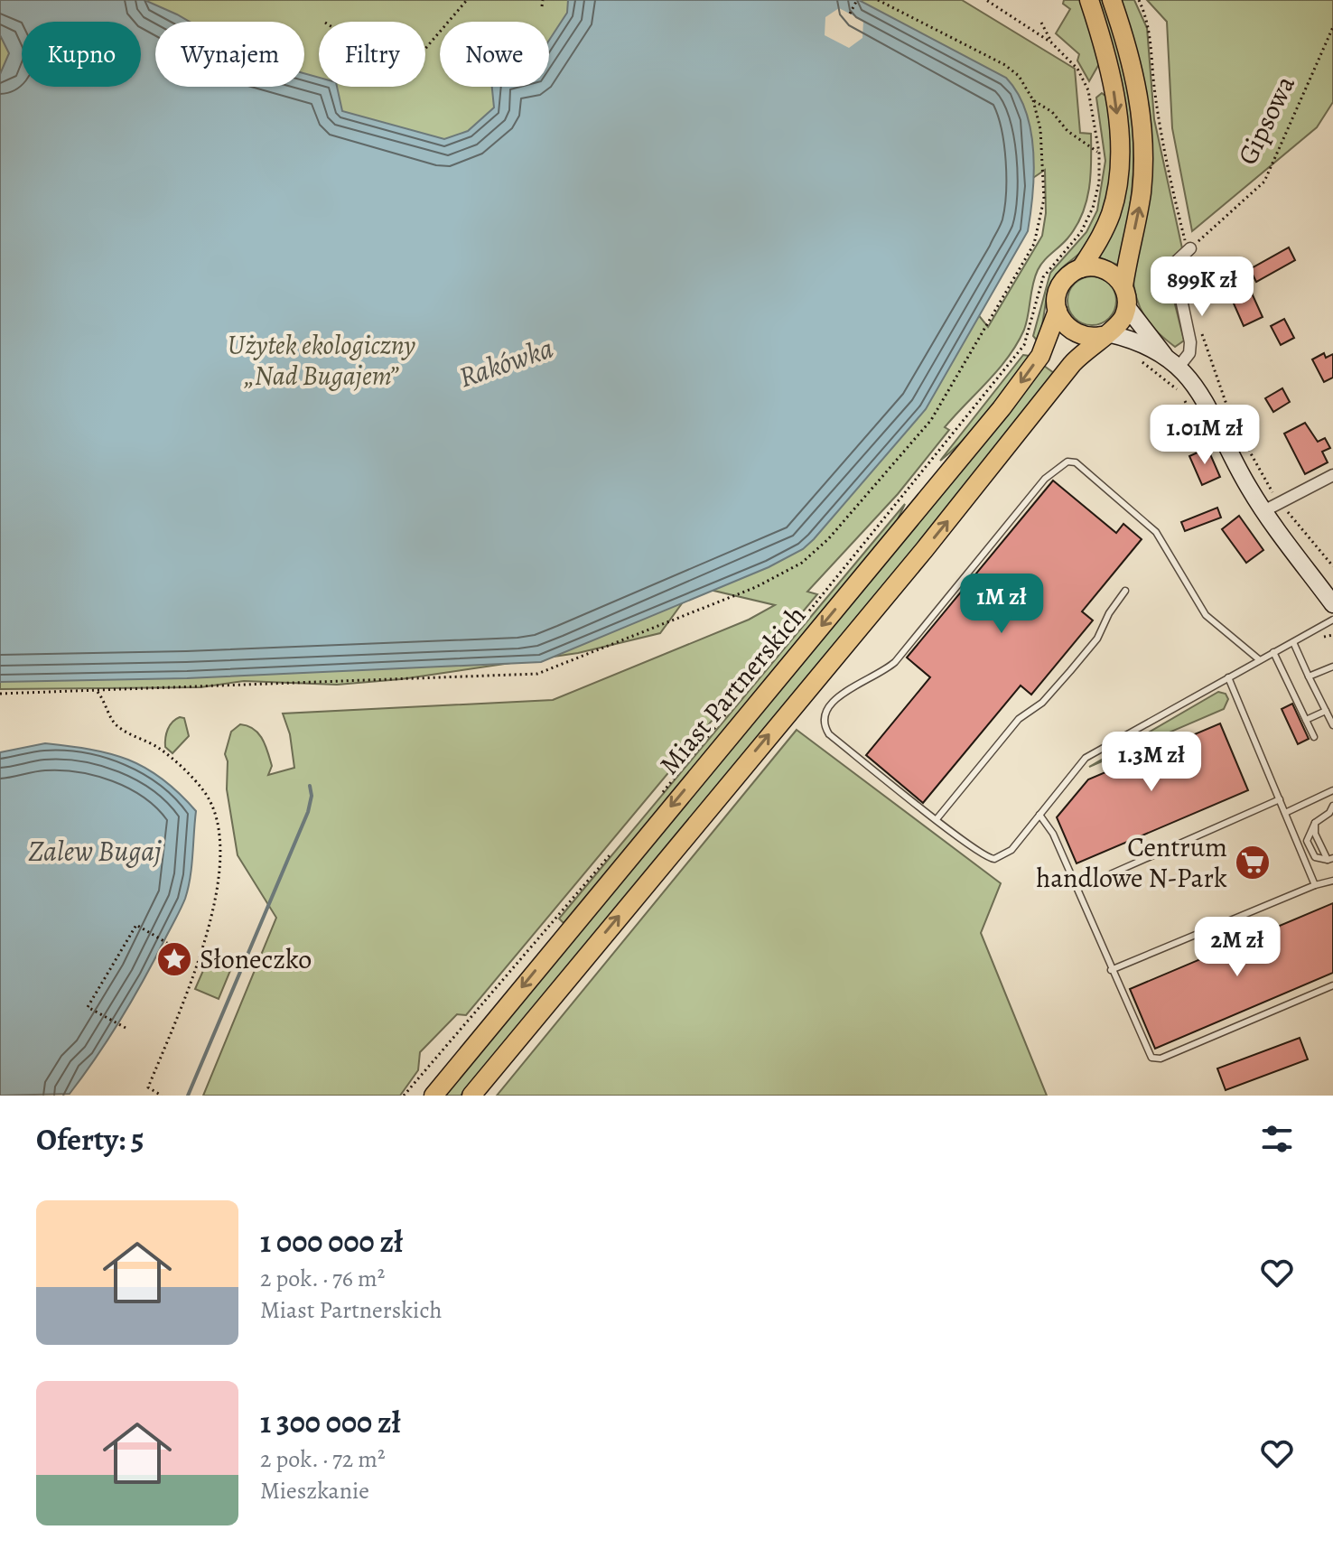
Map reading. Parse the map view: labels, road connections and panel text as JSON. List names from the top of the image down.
{
  "streets": {
    "main road": ["Miast Partnerskich"],
    "path": ["Gipsowa"]
  },
  "water": ["Rakówka", "Zalew Bugaj"],
  "parks": ["Użytek ekologiczny „Nad Bugajem”"],
  "places": {
    "supermarket": ["Centrum handlowe N-Park"],
    "place": ["Słoneczko"]
  },
  "page": {
    "chip": [
      "Kupno",
      "Wynajem",
      "Filtry",
      "Nowe"
    ],
    "price": [
      "899K zł",
      "1.01M zł",
      "1M zł",
      "1.3M zł",
      "2M zł"
    ],
    "heading": "Oferty: 5",
    "list": [
      {
        "name": "1 000 000 zł",
        "note": "2 pok. · 76 m² · Miast Partnerskich"
      },
      {
        "name": "1 300 000 zł",
        "note": "2 pok. · 72 m² · Mieszkanie"
      }
    ]
  }
}
